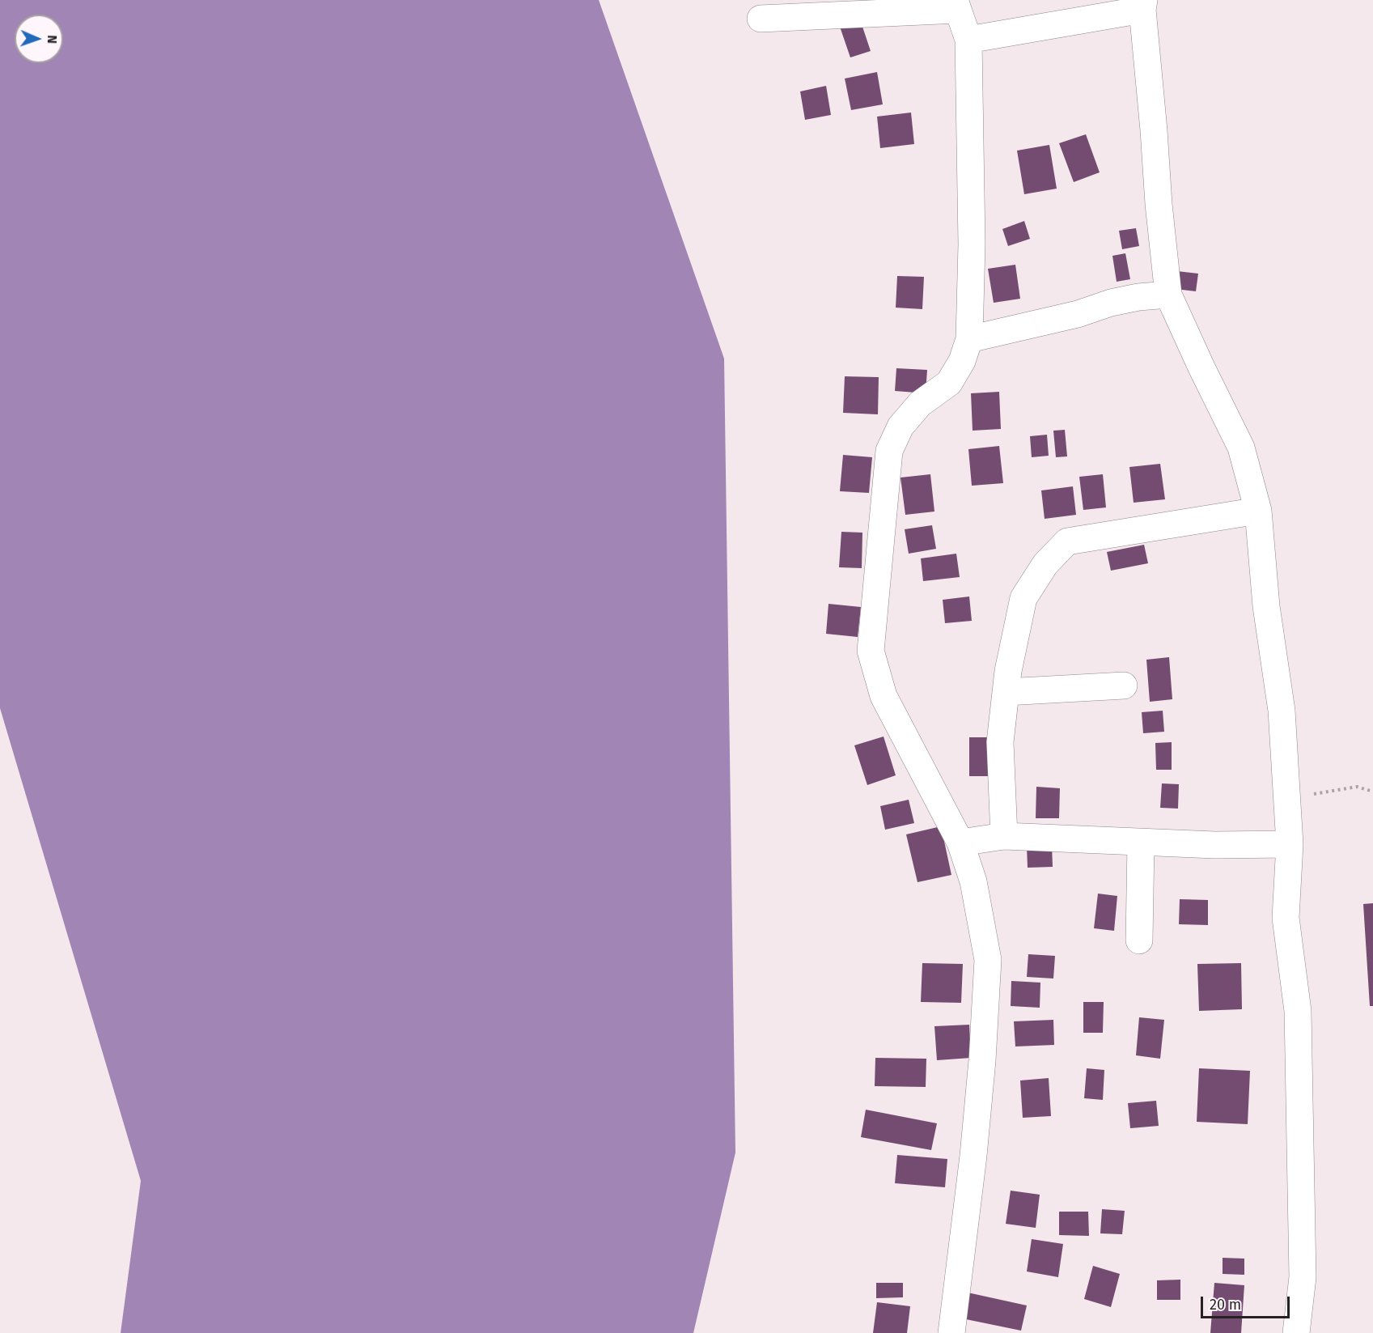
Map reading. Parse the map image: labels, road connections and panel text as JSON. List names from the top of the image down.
{
  "scale_bar": "20 m",
  "north": "right"
}
